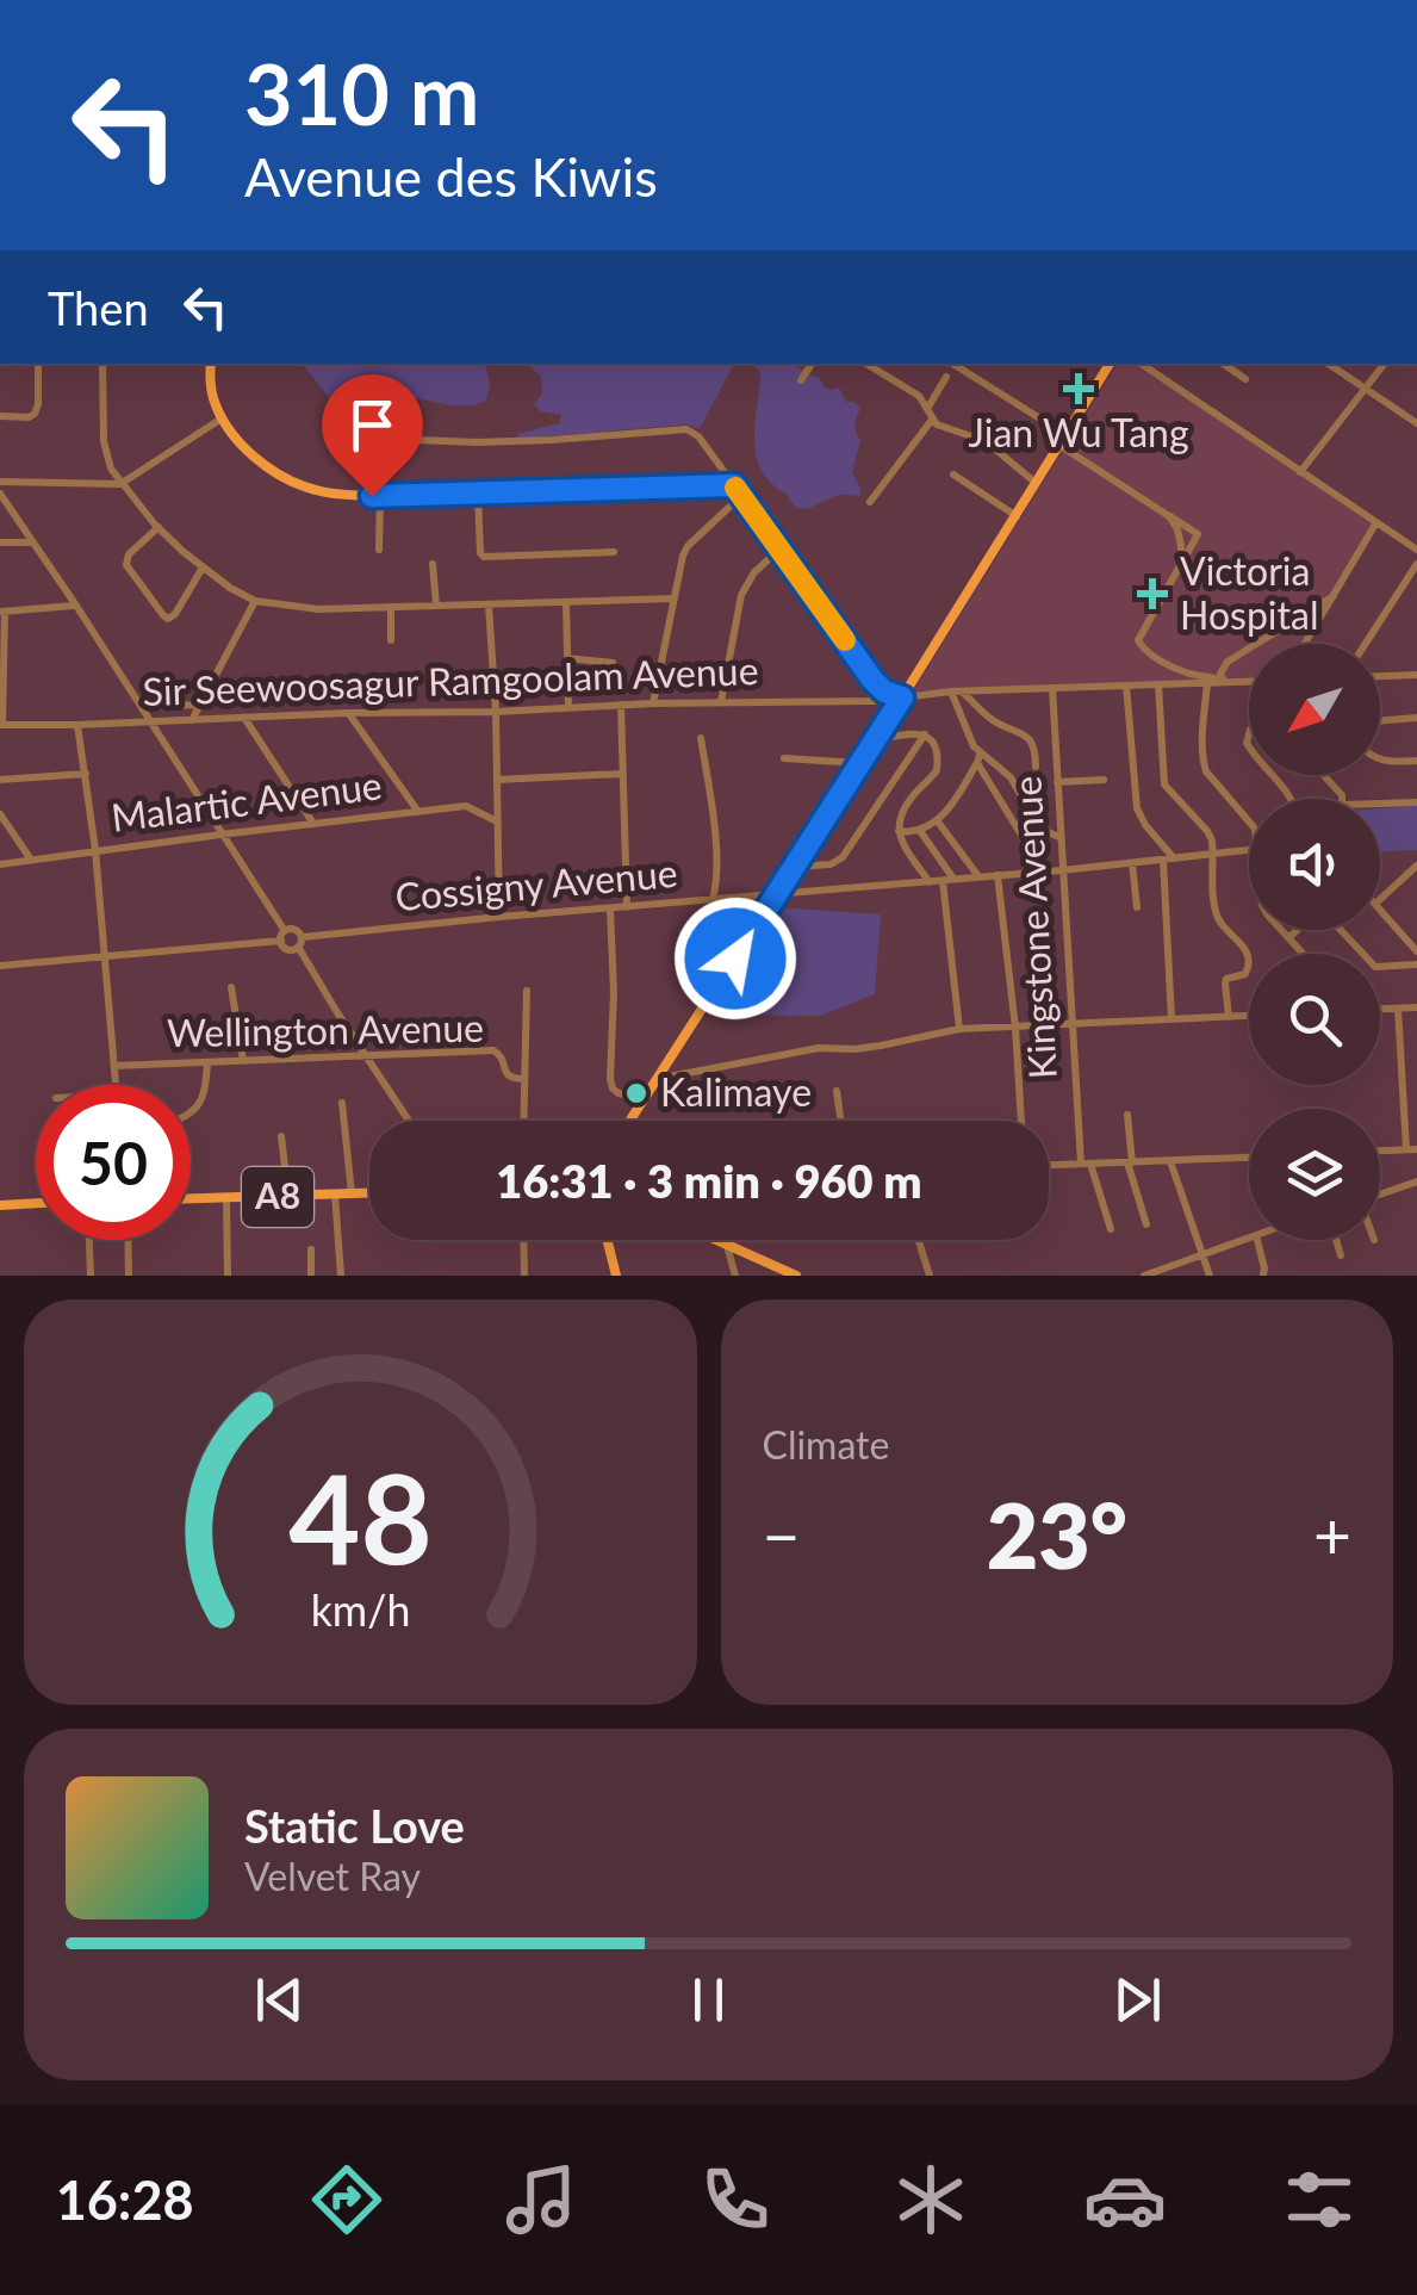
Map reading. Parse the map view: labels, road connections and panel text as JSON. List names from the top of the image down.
{
  "streets": {
    "main road": ["A8"],
    "street": [
      "Sir Seewoosagur Ramgoolam Avenue",
      "Malartic Avenue",
      "Cossigny Avenue",
      "Kingstone Avenue",
      "Wellington Avenue"
    ]
  },
  "crossings": [
    ["Sir Seewoosagur Ramgoolam Avenue", "Kingstone Avenue"],
    ["Cossigny Avenue", "Kingstone Avenue"]
  ],
  "places": {
    "health": ["Jian Wu Tang", "Victoria Hospital"],
    "other": ["Kalimaye"]
  },
  "north": "bottom left",
  "page": {
    "turn": ["310 m", "Avenue des Kiwis"],
    "then": "Then",
    "limit": "50",
    "trip": "16:31 · 3 min · 960 m",
    "tile": "Climate",
    "heat": ["−", "23°", "+"],
    "song": ["Static Love", "Velvet Ray"],
    "tabs": "16:28",
    "gauge": ["48", "km/h"]
  }
}
